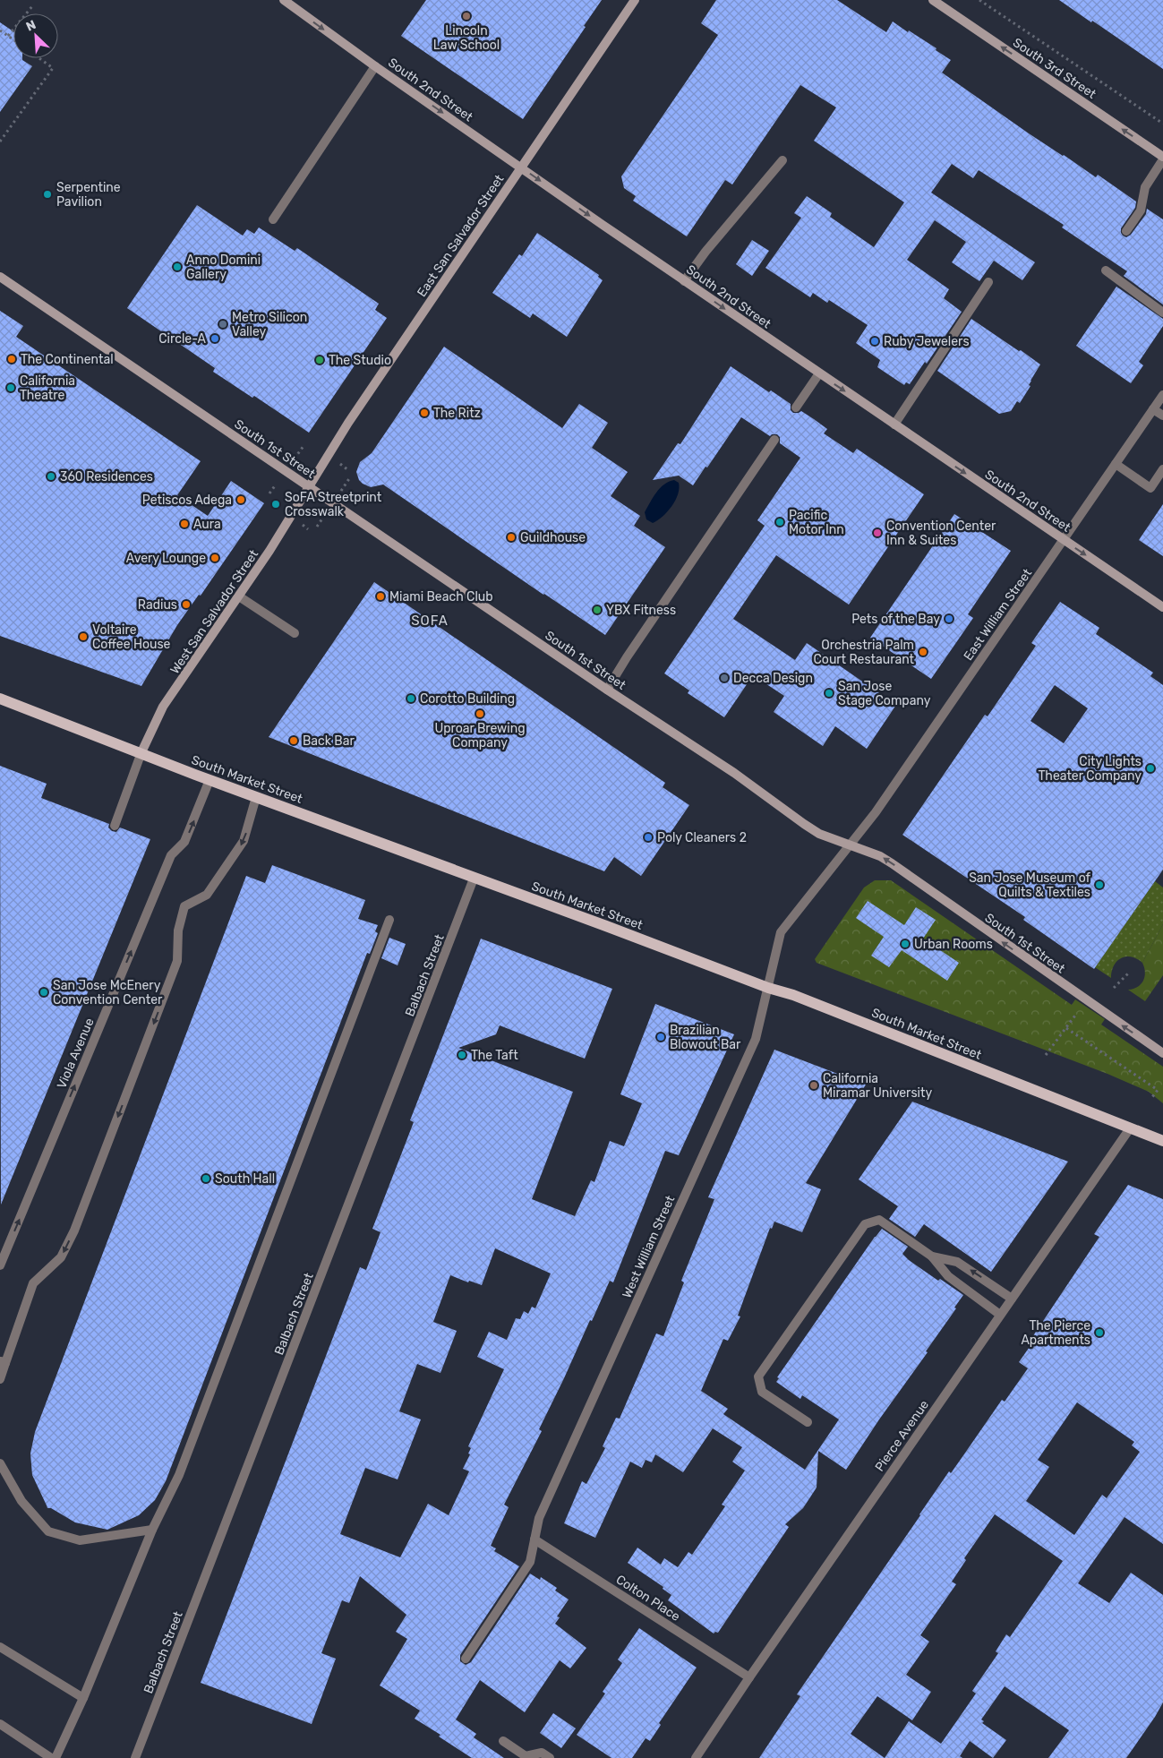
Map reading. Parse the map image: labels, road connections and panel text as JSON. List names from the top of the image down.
{
  "streets": {
    "main road": ["South Market Street"],
    "street": [
      "South 3rd Street",
      "South 2nd Street",
      "East San Salvador Street",
      "South 1st Street",
      "West San Salvador Street",
      "East William Street",
      "Balbach Street",
      "Viola Avenue",
      "West William Street",
      "Pierce Avenue",
      "Colton Place"
    ]
  },
  "crossings": [
    ["South 2nd Street", "East San Salvador Street"],
    ["South 2nd Street", "East William Street"],
    ["East San Salvador Street", "South 1st Street"],
    ["East San Salvador Street", "West San Salvador Street"],
    ["South 1st Street", "West San Salvador Street"],
    ["South 1st Street", "East William Street"],
    ["South 1st Street", "West William Street"],
    ["West San Salvador Street", "South Market Street"],
    ["East William Street", "West William Street"],
    ["South Market Street", "Balbach Street"],
    ["South Market Street", "Viola Avenue"],
    ["South Market Street", "West William Street"],
    ["South Market Street", "Pierce Avenue"],
    ["West William Street", "Colton Place"],
    ["Pierce Avenue", "Colton Place"]
  ],
  "one_way": ["South 3rd Street", "South 2nd Street"],
  "districts": ["SOFA"],
  "places": [
    "Lincoln Law School",
    "Serpentine Pavilion",
    "Anno Domini Gallery",
    "Metro Silicon Valley",
    "Circle-A",
    "Ruby Jewelers",
    "The Continental",
    "The Studio",
    "California Theatre",
    "The Ritz",
    "360 Residences",
    "Petiscos Adega",
    "SoFA Streetprint Crosswalk",
    "Pacific Motor Inn",
    "Aura",
    "Convention Center Inn & Suites",
    "Guildhouse",
    "Avery Lounge",
    "Miami Beach Club",
    "Radius",
    "YBX Fitness",
    "Pets of the Bay",
    "Voltaire Coffee House",
    "Orchestria Palm Court Restaurant",
    "Decca Design",
    "San Jose Stage Company",
    "Corotto Building",
    "Uproar Brewing Company",
    "Back Bar",
    "City Lights Theater Company",
    "Poly Cleaners 2",
    "San Jose Museum of Quilts & Textiles",
    "Urban Rooms",
    "San Jose McEnery Convention Center",
    "Brazilian Blowout Bar",
    "The Taft",
    "California Miramar University",
    "South Hall",
    "The Pierce Apartments"
  ],
  "north": "top left"
}
